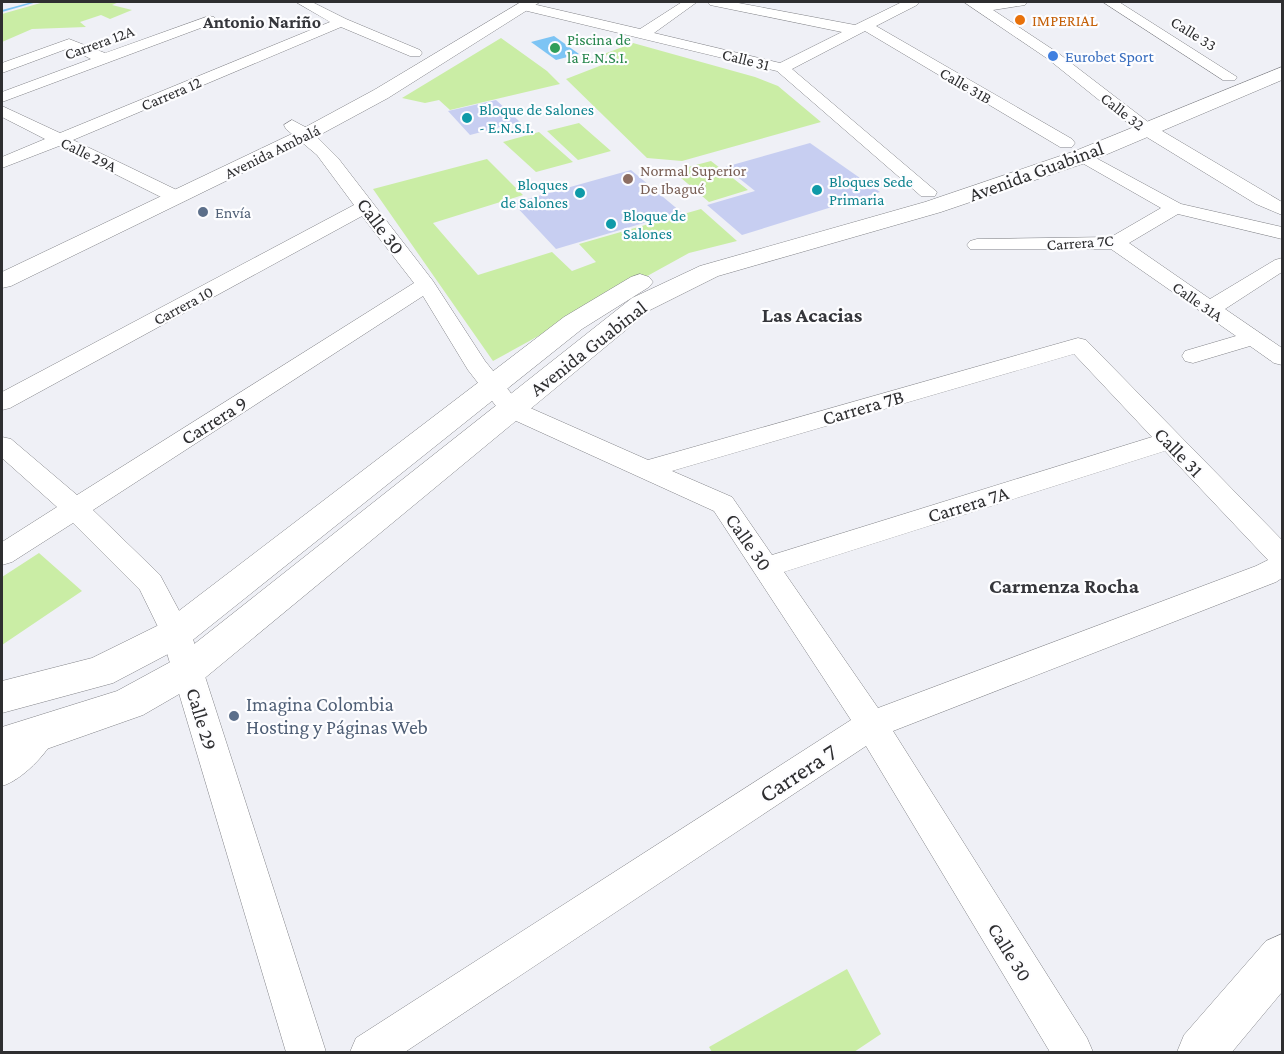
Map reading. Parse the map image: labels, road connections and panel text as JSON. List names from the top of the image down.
{
  "streets": {
    "main road": ["Avenida Ambalá", "Avenida Guabinal"],
    "street": [
      "Calle 33",
      "Carrera 12A",
      "Calle 31",
      "Calle 31B",
      "Carrera 12",
      "Calle 32",
      "Calle 29A",
      "Calle 30",
      "Carrera 7C",
      "Calle 31A",
      "Carrera 10",
      "Carrera 7B",
      "Carrera 9",
      "Carrera 7A",
      "Calle 29",
      "Carrera 7"
    ]
  },
  "crossings": [
    ["Calle 33", "Avenida Guabinal"],
    ["Calle 31", "Avenida Ambalá"],
    ["Calle 31", "Avenida Guabinal"],
    ["Calle 31", "Carrera 7B"],
    ["Calle 31", "Carrera 7A"],
    ["Calle 31", "Carrera 7"],
    ["Calle 31B", "Avenida Guabinal"],
    ["Calle 31B", "Carrera 7C"],
    ["Carrera 12", "Calle 29A"],
    ["Calle 32", "Avenida Guabinal"],
    ["Avenida Ambalá", "Calle 29A"],
    ["Avenida Ambalá", "Calle 30"],
    ["Avenida Guabinal", "Calle 30"],
    ["Avenida Guabinal", "Calle 29"],
    ["Calle 30", "Carrera 10"],
    ["Calle 30", "Carrera 7B"],
    ["Calle 30", "Carrera 9"],
    ["Calle 30", "Carrera 7A"],
    ["Calle 30", "Carrera 7"],
    ["Carrera 7C", "Calle 31A"],
    ["Carrera 9", "Calle 29"]
  ],
  "districts": ["Antonio Nariño", "Las Acacias", "Carmenza Rocha"],
  "places": [
    "IMPERIAL",
    "Piscina de la E.N.S.I.",
    "Eurobet Sport",
    "Bloque de Salones - E.N.S.I.",
    "Normal Superior De Ibagué",
    "Bloques Sede Primaria",
    "Bloques de Salones",
    "Envía",
    "Bloque de Salones",
    "Imagina Colombia Hosting y Páginas Web"
  ]
}
